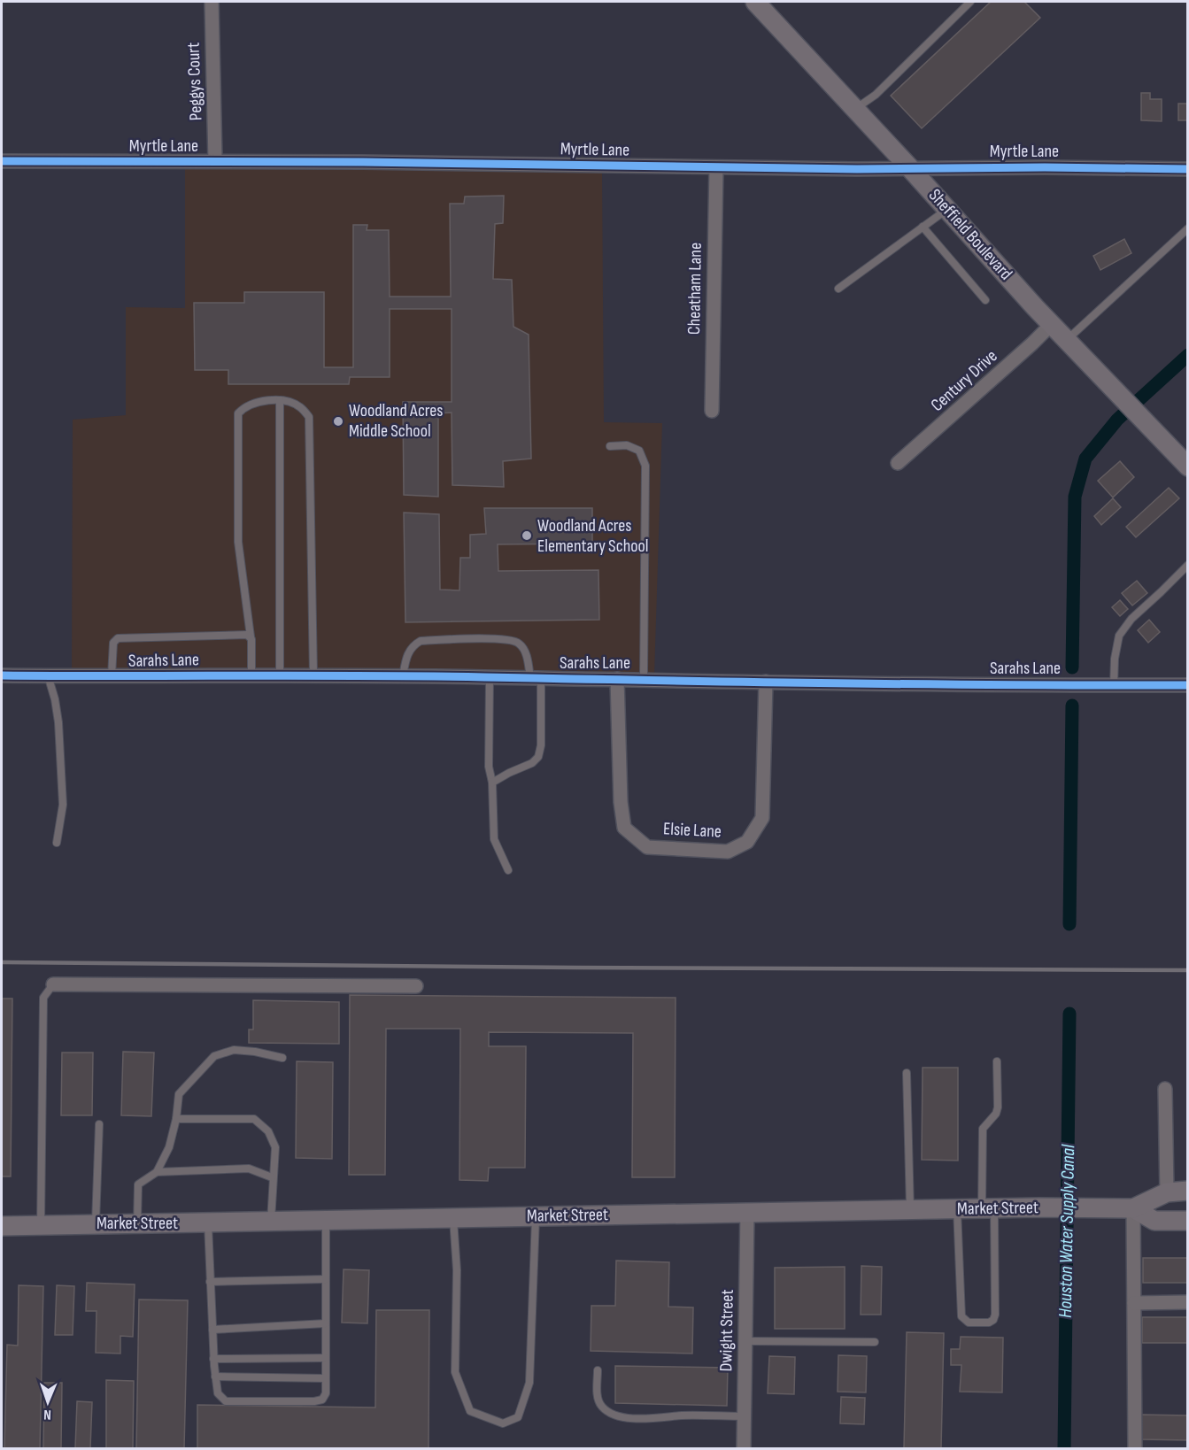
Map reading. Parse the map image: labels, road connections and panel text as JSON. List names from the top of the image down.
{
  "streets": {
    "main road": ["Sheffield Boulevard", "Market Street"],
    "street": [
      "Peggys Court",
      "Myrtle Lane",
      "Cheatham Lane",
      "Century Drive",
      "Sarahs Lane",
      "Elsie Lane",
      "Dwight Street"
    ]
  },
  "crossings": [
    ["Peggys Court", "Myrtle Lane"],
    ["Myrtle Lane", "Sheffield Boulevard"],
    ["Myrtle Lane", "Cheatham Lane"],
    ["Sheffield Boulevard", "Century Drive"],
    ["Sarahs Lane", "Elsie Lane"],
    ["Market Street", "Dwight Street"]
  ],
  "water": ["Houston Water Supply Canal"],
  "places": ["Woodland Acres Middle School", "Woodland Acres Elementary School"],
  "north": "bottom"
}
